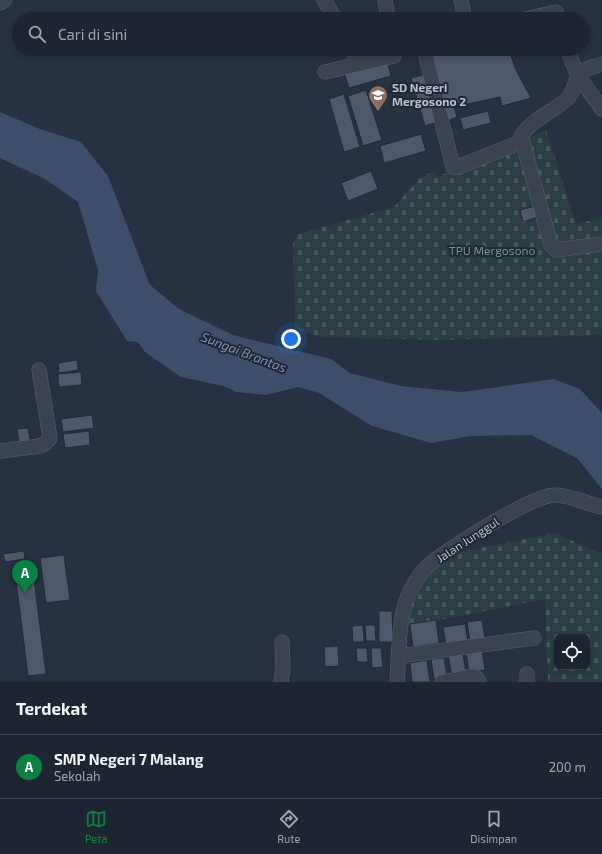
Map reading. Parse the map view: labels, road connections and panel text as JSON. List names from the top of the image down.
{
  "streets": {
    "street": ["Jalan Junggul"]
  },
  "water": ["Sungai Brantas"],
  "parks": ["TPU Mergosono"],
  "places": {
    "school or university": ["SD Negeri Mergosono 2"]
  },
  "page": {
    "search": "Cari di sini",
    "pins": "A",
    "heading": "Terdekat",
    "list": [
      {
        "mark": "A",
        "name": "SMP Negeri 7 Malang",
        "note": "Sekolah",
        "value": "200 m"
      }
    ],
    "nav": ["Peta", "Rute", "Disimpan"]
  }
}
